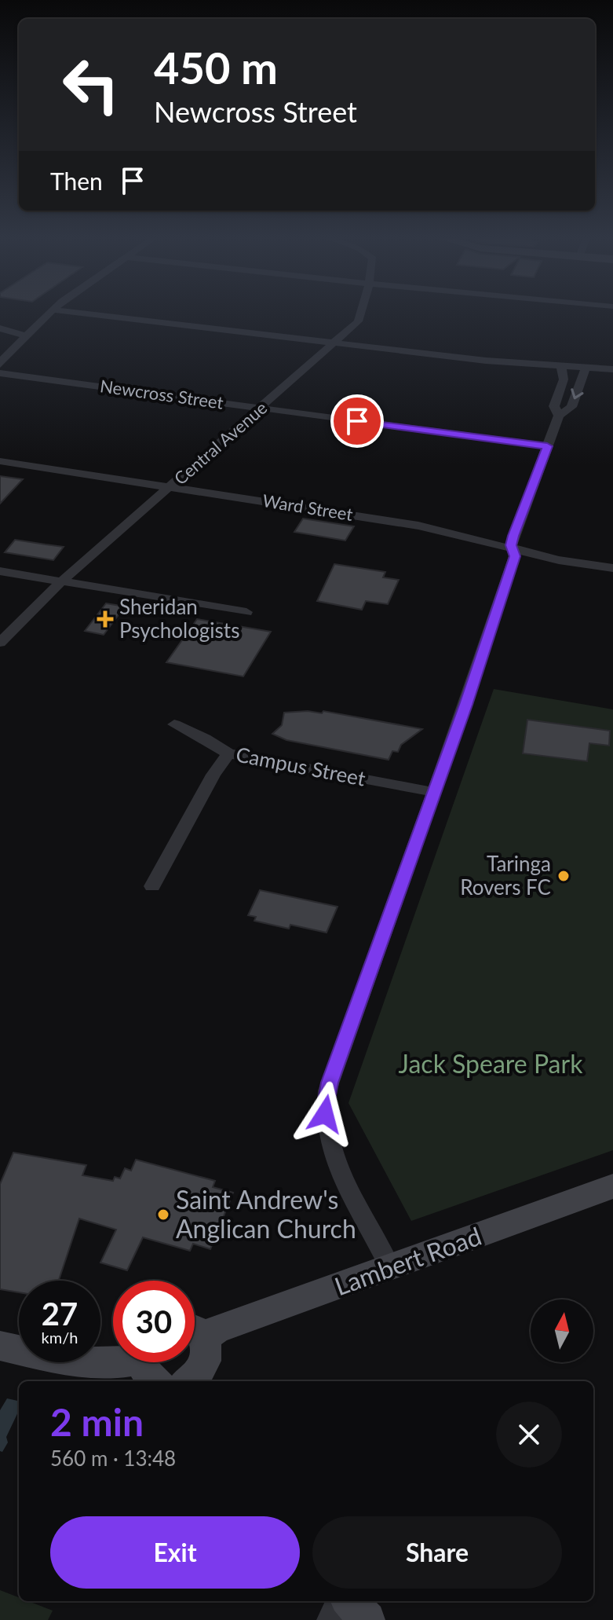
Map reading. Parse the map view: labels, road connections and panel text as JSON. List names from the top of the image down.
{
  "streets": {
    "main road": ["Lambert Road"],
    "street": [
      "Newcross Street",
      "Central Avenue",
      "Ward Street",
      "Campus Street"
    ]
  },
  "crossings": [
    ["Newcross Street", "Central Avenue"],
    ["Central Avenue", "Ward Street"]
  ],
  "parks": ["Jack Speare Park"],
  "places": {
    "health": ["Sheridan Psychologists"],
    "other": ["Taringa Rovers FC", "Saint Andrew's Anglican Church"]
  },
  "north": "top",
  "page": {
    "turn": ["450 m", "Newcross Street"],
    "then": "Then",
    "speed": "27 km/h",
    "limit": "30",
    "heading": ["2 min", "560 m · 13:48"],
    "buttons": ["Exit", "Share"]
  }
}
